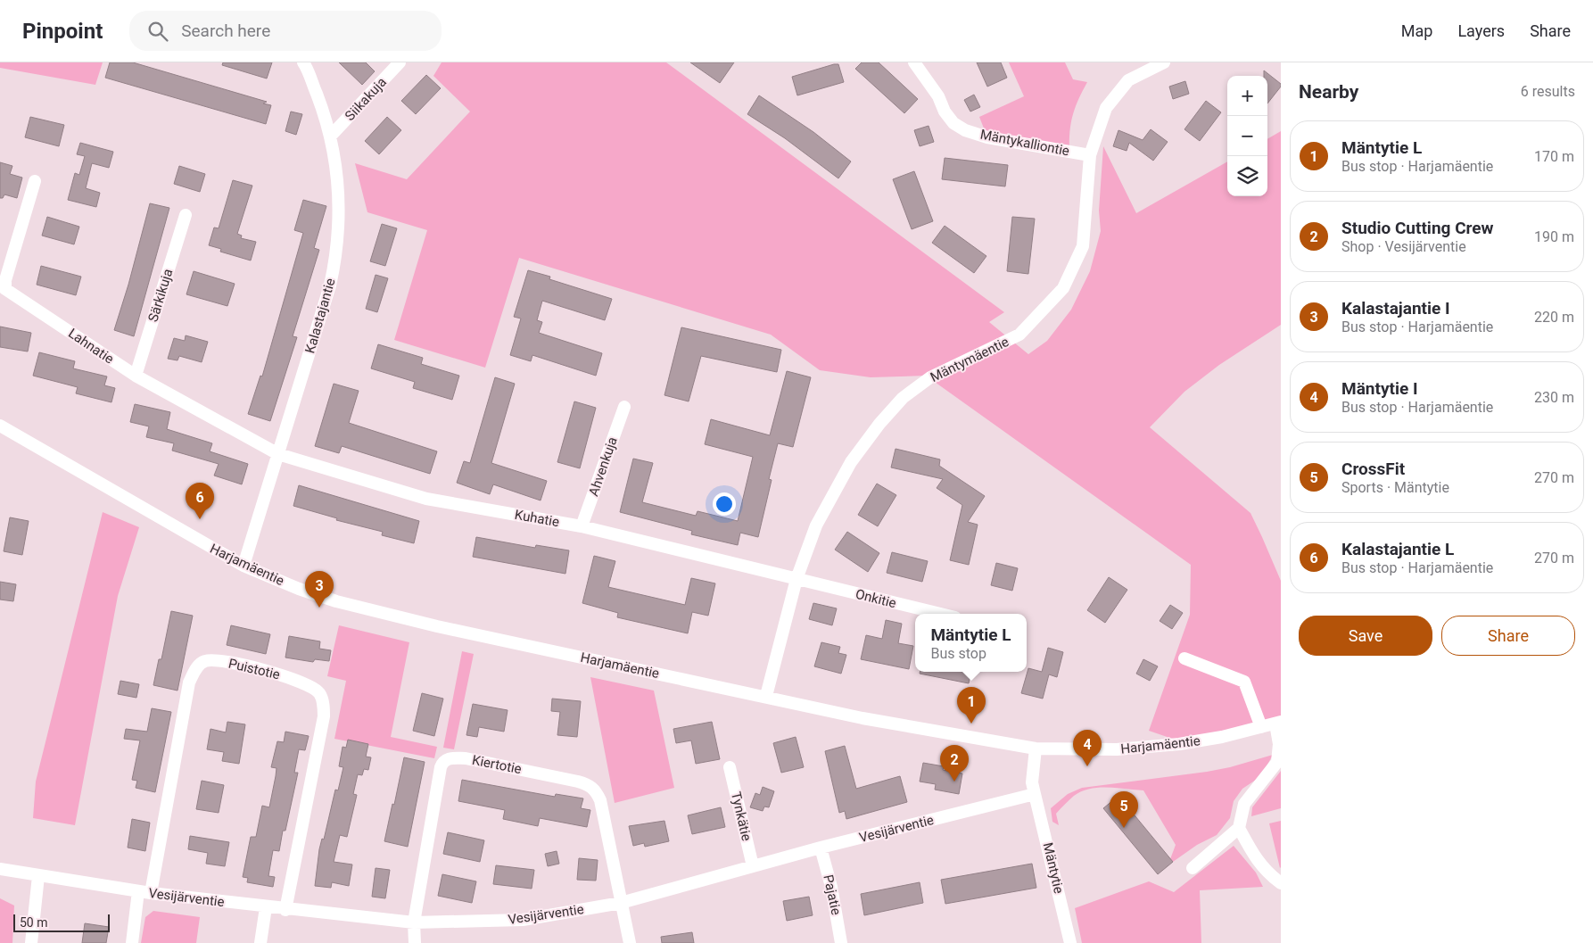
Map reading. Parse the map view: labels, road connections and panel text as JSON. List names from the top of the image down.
{
  "streets": {
    "street": [
      "Siikakuja",
      "Mäntykalliontie",
      "Särkikuja",
      "Kalastajantie",
      "Lahnatie",
      "Mäntymäentie",
      "Ahvenkuja",
      "Kuhatie",
      "Harjamäentie",
      "Onkitie",
      "Puistotie",
      "Kiertotie",
      "Tynkätie",
      "Vesijärventie",
      "Mäntytie",
      "Pajatie"
    ]
  },
  "crossings": [
    ["Siikakuja", "Kalastajantie"],
    ["Mäntykalliontie", "Mäntymäentie"],
    ["Särkikuja", "Lahnatie"],
    ["Kalastajantie", "Lahnatie"],
    ["Kalastajantie", "Kuhatie"],
    ["Kalastajantie", "Harjamäentie"],
    ["Lahnatie", "Kuhatie"],
    ["Mäntymäentie", "Kuhatie"],
    ["Mäntymäentie", "Harjamäentie"],
    ["Mäntymäentie", "Onkitie"],
    ["Ahvenkuja", "Kuhatie"],
    ["Kuhatie", "Onkitie"],
    ["Puistotie", "Vesijärventie"],
    ["Kiertotie", "Vesijärventie"],
    ["Tynkätie", "Vesijärventie"],
    ["Vesijärventie", "Mäntytie"],
    ["Vesijärventie", "Pajatie"]
  ],
  "scale_bar": "50 m",
  "page": {
    "header": "Pinpoint",
    "search": "Search here",
    "nav": ["Map", "Layers", "Share"],
    "heading": ["Nearby", "6 results"],
    "map_buttons": ["+", "−"],
    "list": [
      {
        "mark": "1",
        "name": "Mäntytie L",
        "note": "Bus stop · Harjamäentie",
        "value": "170 m"
      },
      {
        "mark": "2",
        "name": "Studio Cutting Crew",
        "note": "Shop · Vesijärventie",
        "value": "190 m"
      },
      {
        "mark": "3",
        "name": "Kalastajantie I",
        "note": "Bus stop · Harjamäentie",
        "value": "220 m"
      },
      {
        "mark": "4",
        "name": "Mäntytie I",
        "note": "Bus stop · Harjamäentie",
        "value": "230 m"
      },
      {
        "mark": "5",
        "name": "CrossFit",
        "note": "Sports · Mäntytie",
        "value": "270 m"
      },
      {
        "mark": "6",
        "name": "Kalastajantie L",
        "note": "Bus stop · Harjamäentie",
        "value": "270 m"
      }
    ],
    "pins": [
      "6",
      "3",
      "1",
      "4",
      "2",
      "5"
    ],
    "buttons": ["Save", "Share"],
    "popup": ["Mäntytie L", "Bus stop"],
    "scale": "50 m"
  }
}
